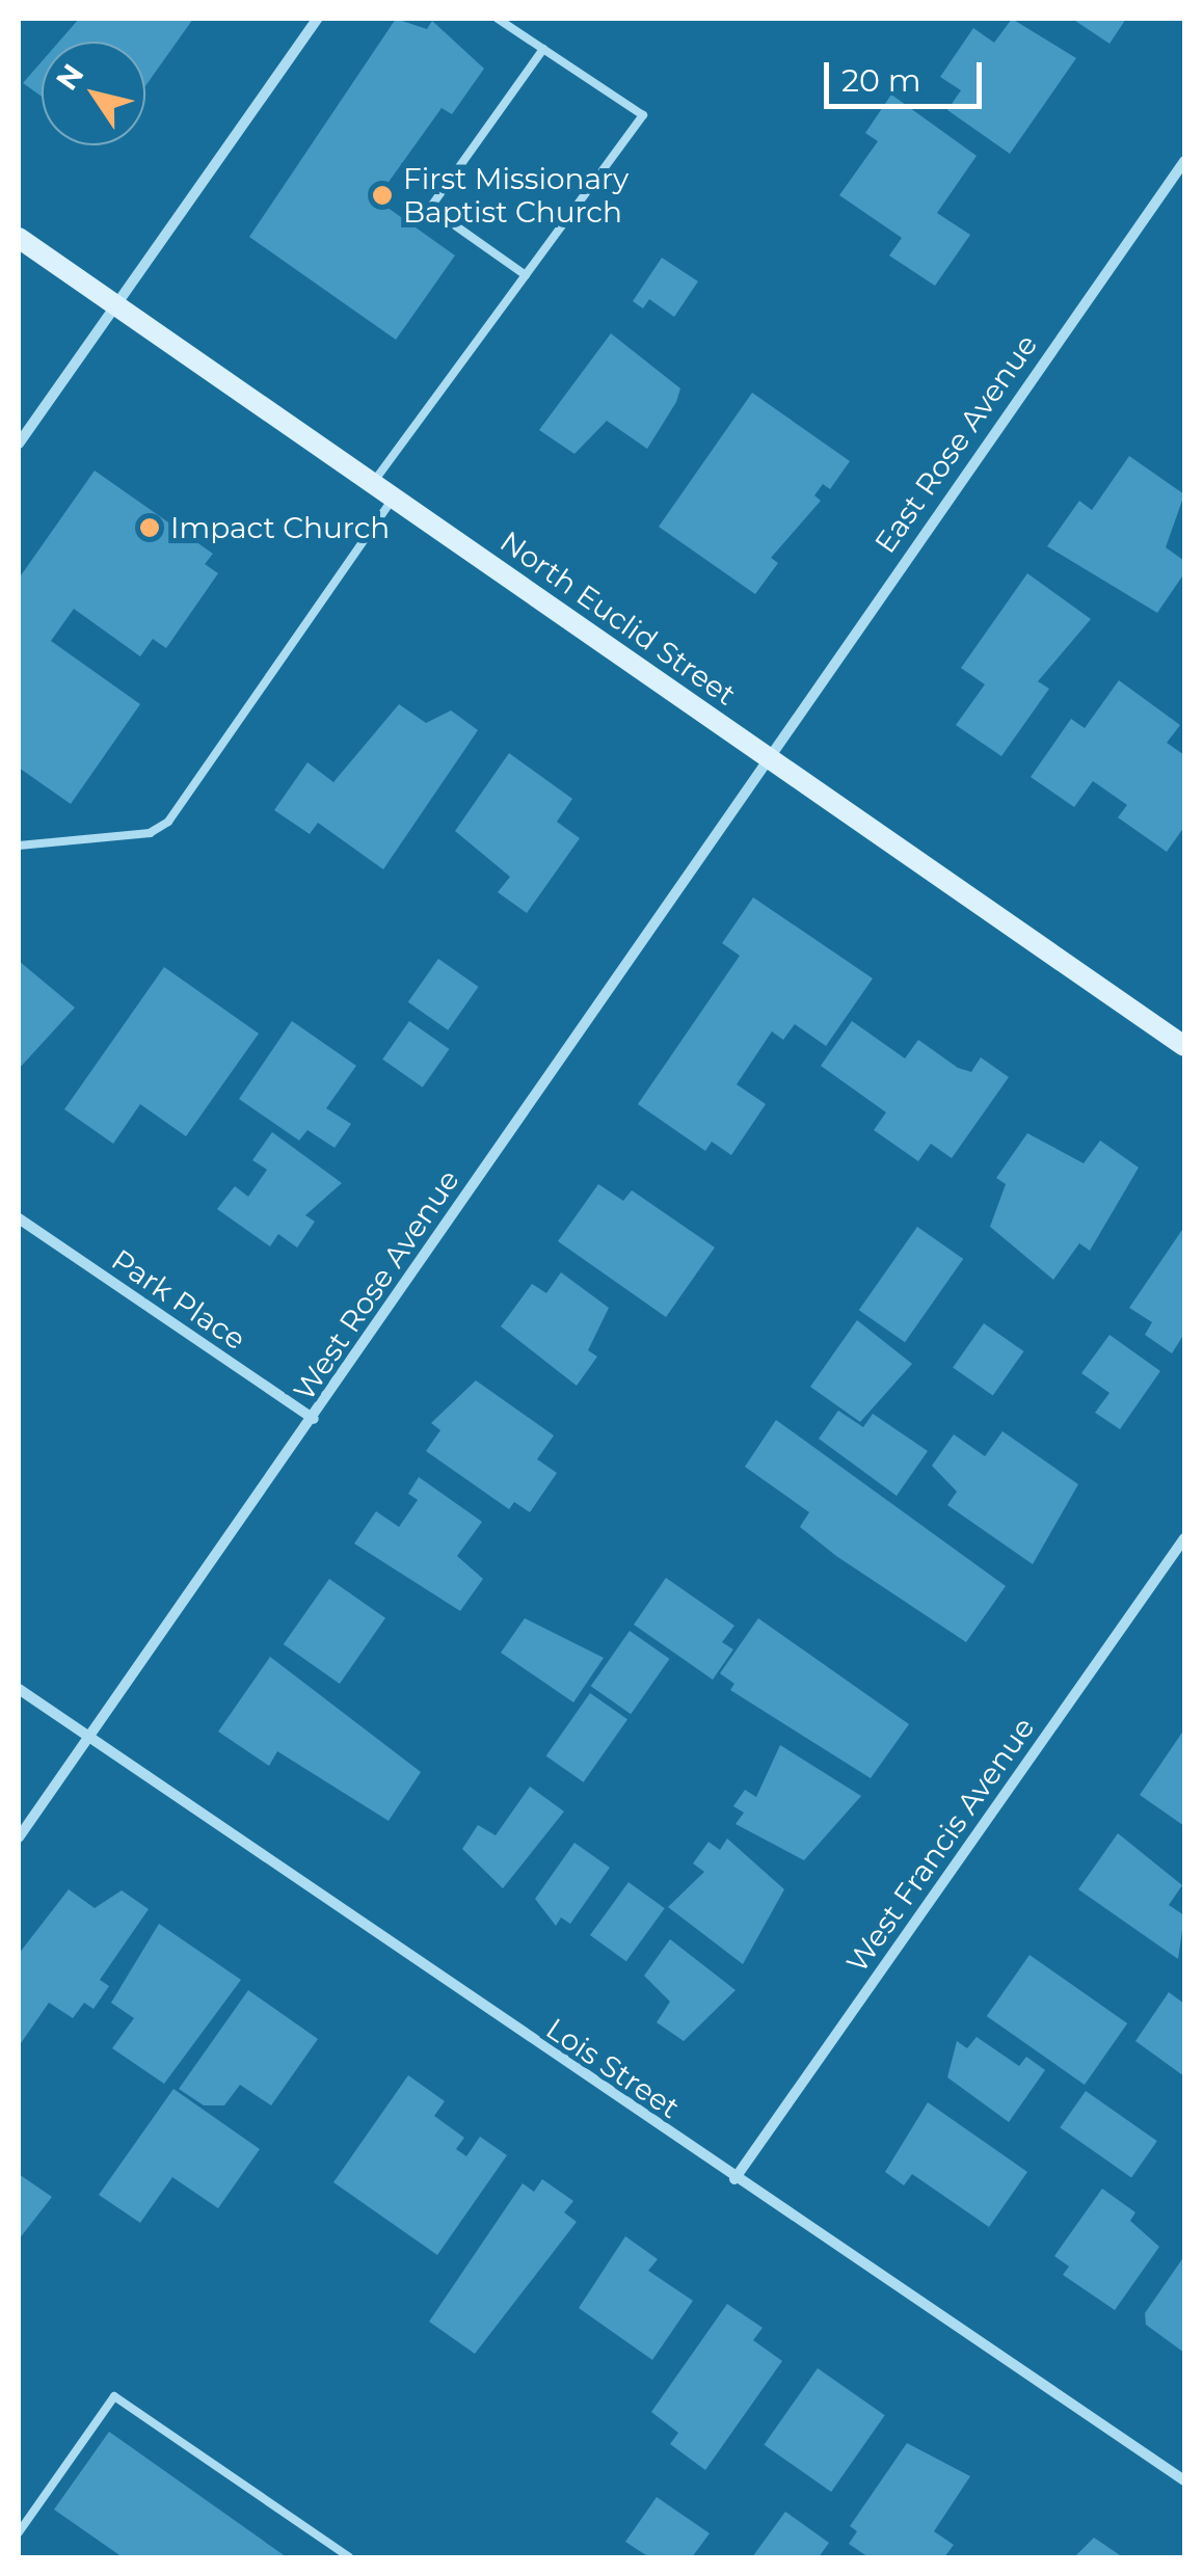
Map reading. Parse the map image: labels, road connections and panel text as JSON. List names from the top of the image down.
{
  "streets": {
    "street": [
      "East Rose Avenue",
      "North Euclid Street",
      "West Rose Avenue",
      "Park Place",
      "West Francis Avenue",
      "Lois Street"
    ]
  },
  "crossings": [
    ["East Rose Avenue", "North Euclid Street"],
    ["East Rose Avenue", "West Rose Avenue"],
    ["North Euclid Street", "West Rose Avenue"],
    ["West Rose Avenue", "Park Place"],
    ["West Rose Avenue", "Lois Street"],
    ["West Francis Avenue", "Lois Street"]
  ],
  "places": ["First Missionary Baptist Church", "Impact Church"],
  "scale_bar": "20 m",
  "north": "top left"
}
